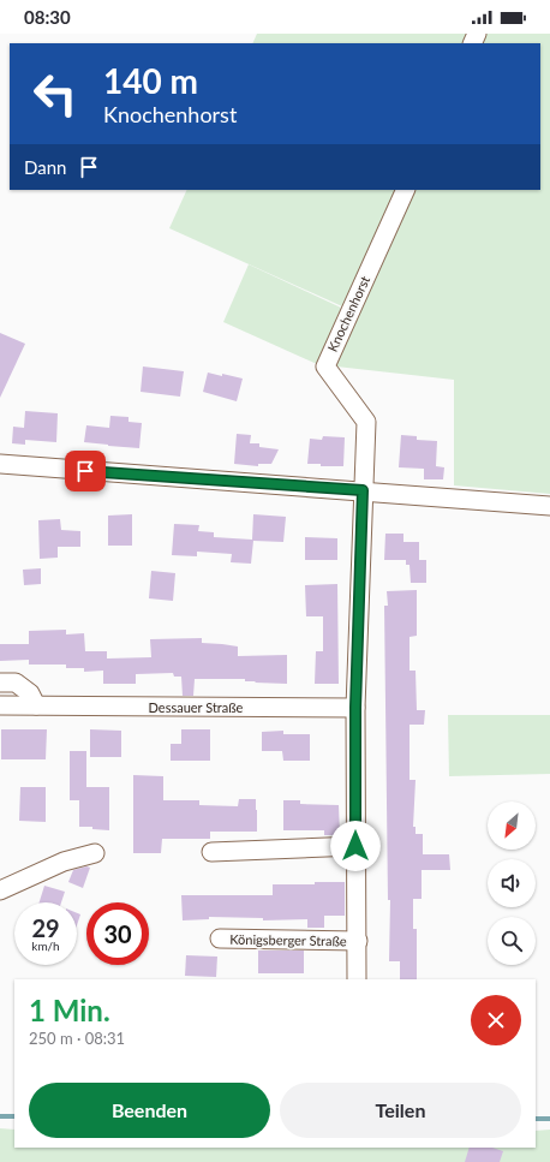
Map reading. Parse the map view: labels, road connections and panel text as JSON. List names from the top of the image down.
{
  "streets": {
    "street": ["Knochenhorst", "Dessauer Straße", "Königsberger Straße"]
  },
  "crossings": [
    ["Knochenhorst", "Königsberger Straße"],
    ["Dessauer Straße", "Königsberger Straße"]
  ],
  "north": "bottom left",
  "page": {
    "status": "08:30",
    "turn": ["140 m", "Knochenhorst"],
    "then": "Dann",
    "speed": "29 km/h",
    "limit": "30",
    "heading": ["1 Min.", "250 m · 08:31"],
    "buttons": ["Beenden", "Teilen"]
  }
}
